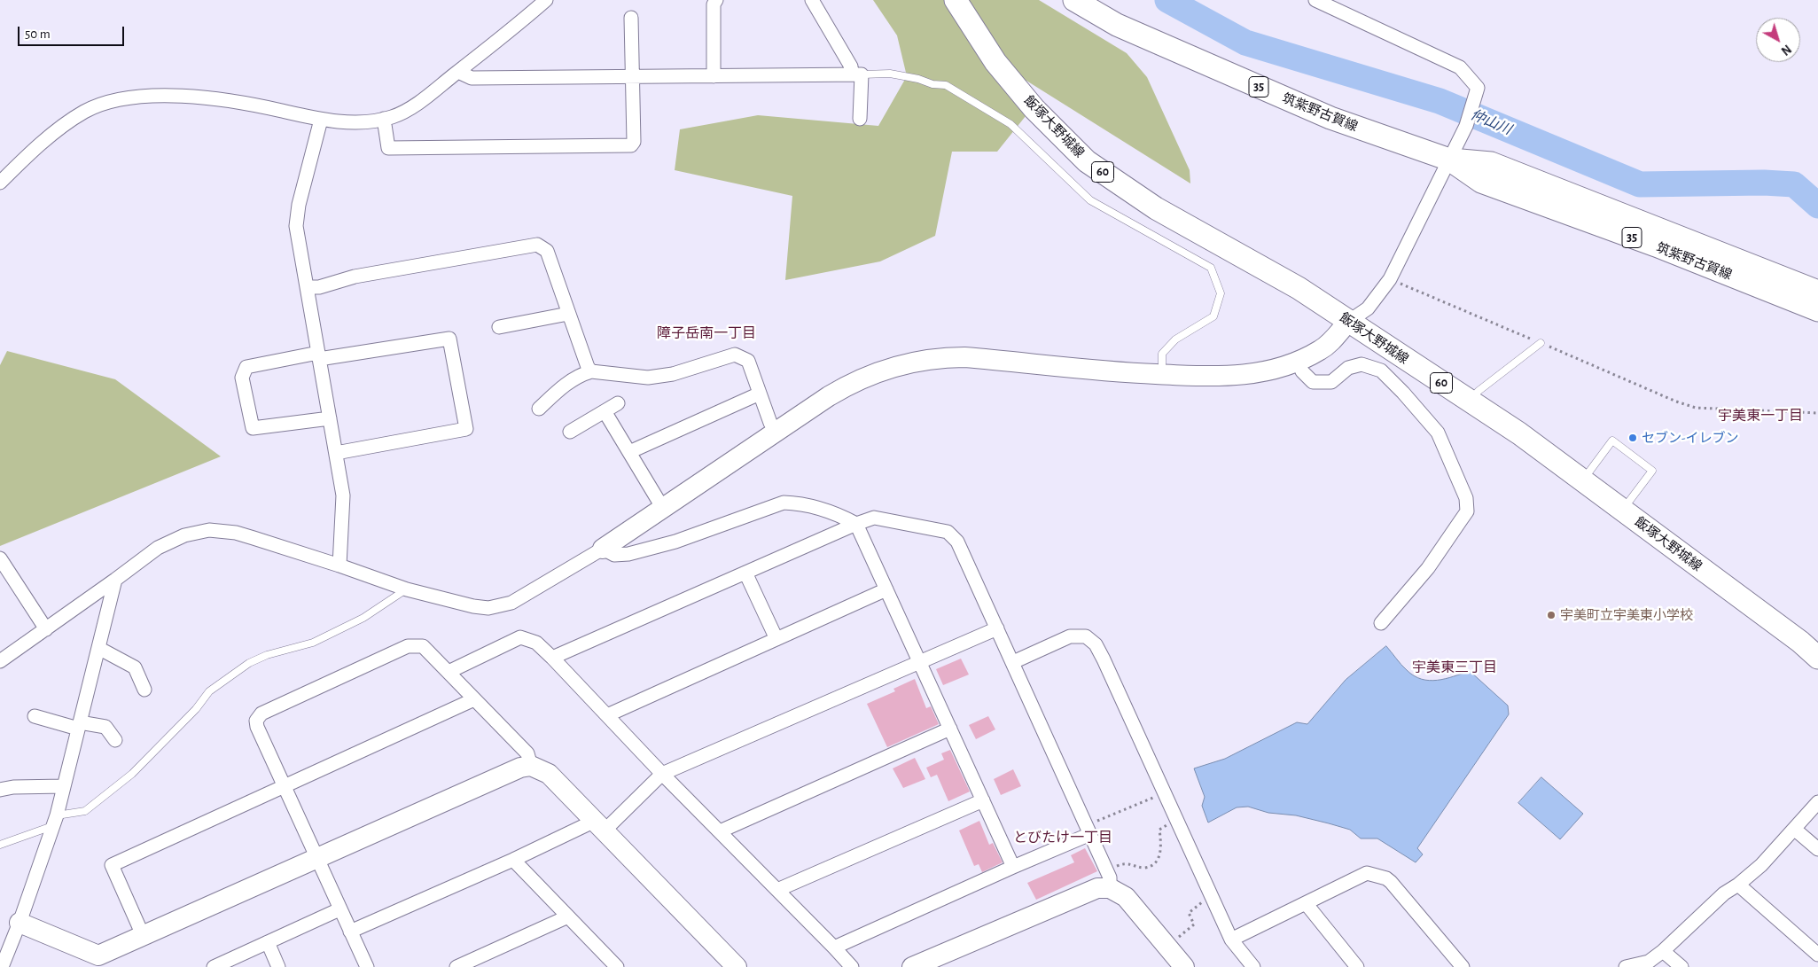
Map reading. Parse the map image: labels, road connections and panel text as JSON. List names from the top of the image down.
{
  "streets": {
    "main road": [
      "35",
      "筑紫野古賀線",
      "飯塚大野城線",
      "60"
    ]
  },
  "districts": [
    "障子岳南一丁目",
    "宇美東一丁目",
    "宇美東三丁目",
    "とびたけ一丁目"
  ],
  "water": ["仲山川"],
  "places": ["セブン-イレブン", "宇美町立宇美東小学校"],
  "scale_bar": "50 m",
  "north": "bottom right"
}
